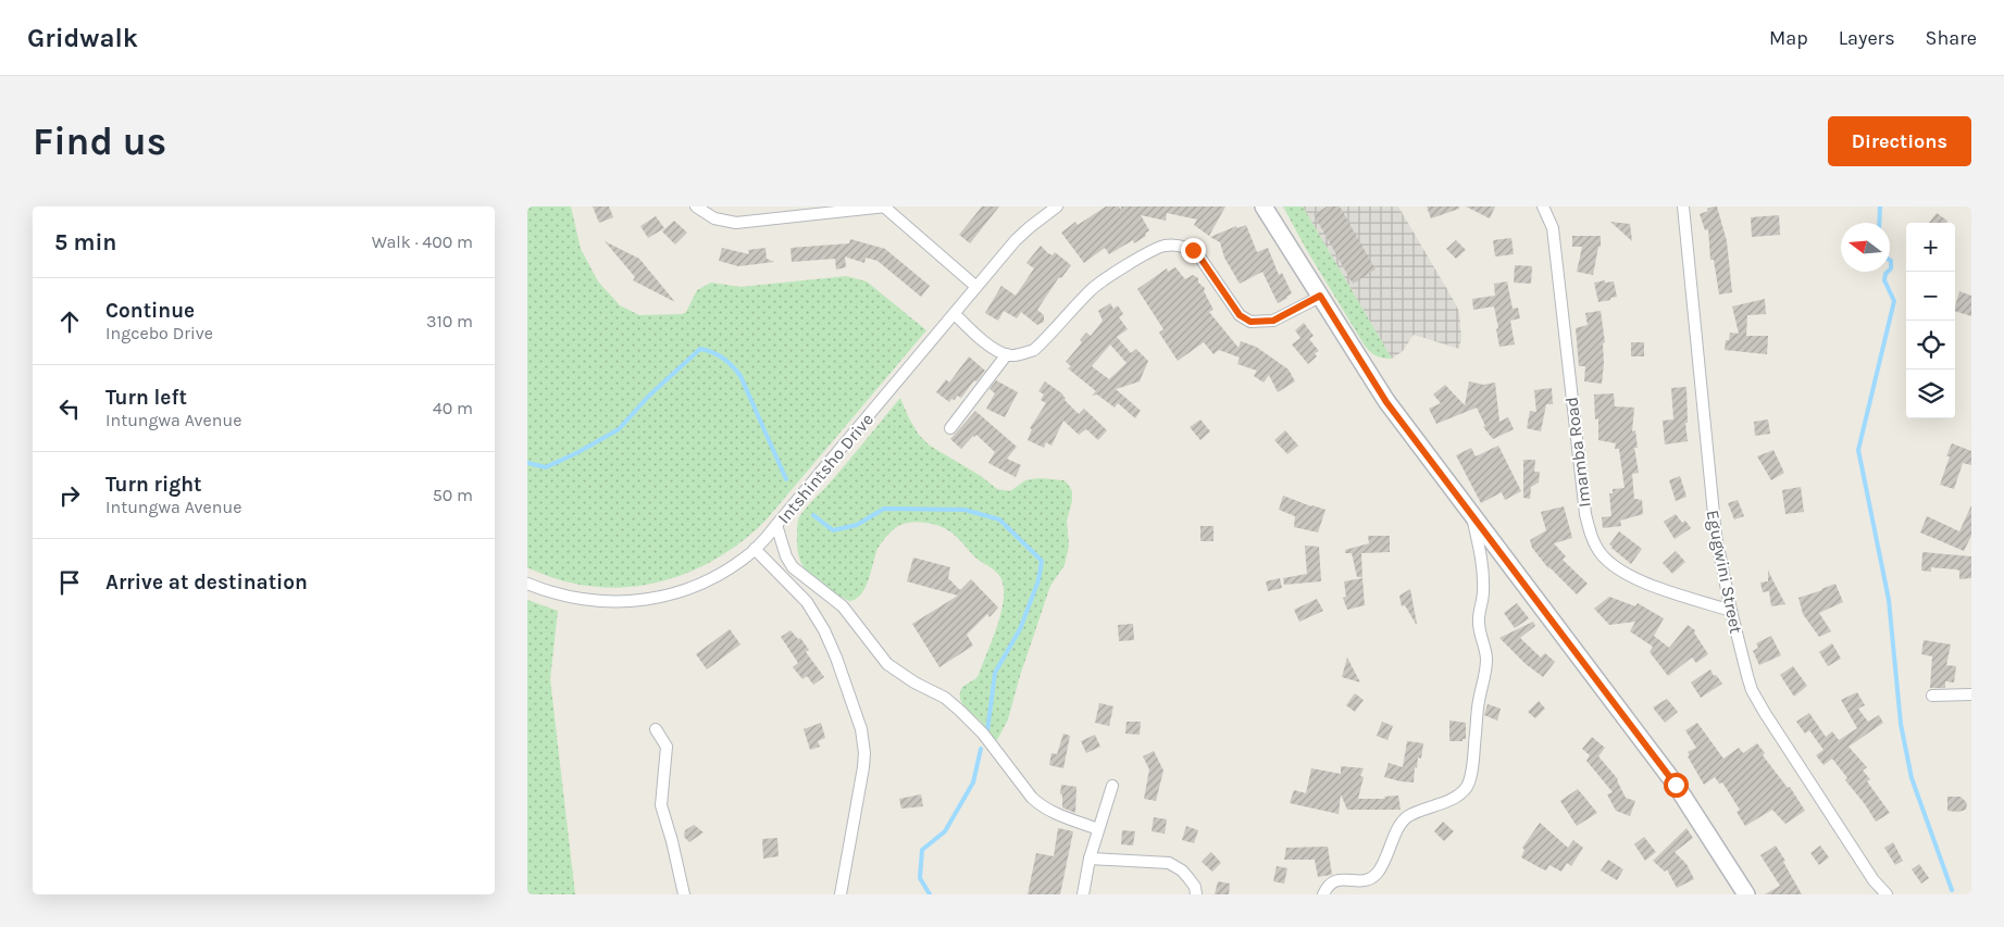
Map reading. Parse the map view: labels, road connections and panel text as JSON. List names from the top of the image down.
{
  "streets": {
    "street": ["Imamba Road", "Intshintsho Drive", "Egugwini Street"]
  },
  "crossings": [
    ["Imamba Road", "Egugwini Street"]
  ],
  "north": "left",
  "page": {
    "header": "Gridwalk",
    "nav": ["Map", "Layers", "Share"],
    "buttons": "Directions",
    "title": "Find us",
    "heading": ["5 min", "Walk · 400 m"],
    "map_buttons": ["+", "−"],
    "list": [
      ["Continue", "Ingcebo Drive", "310 m"],
      ["Turn left", "Intungwa Avenue", "40 m"],
      ["Turn right", "Intungwa Avenue", "50 m"],
      "Arrive at destination"
    ]
  }
}
